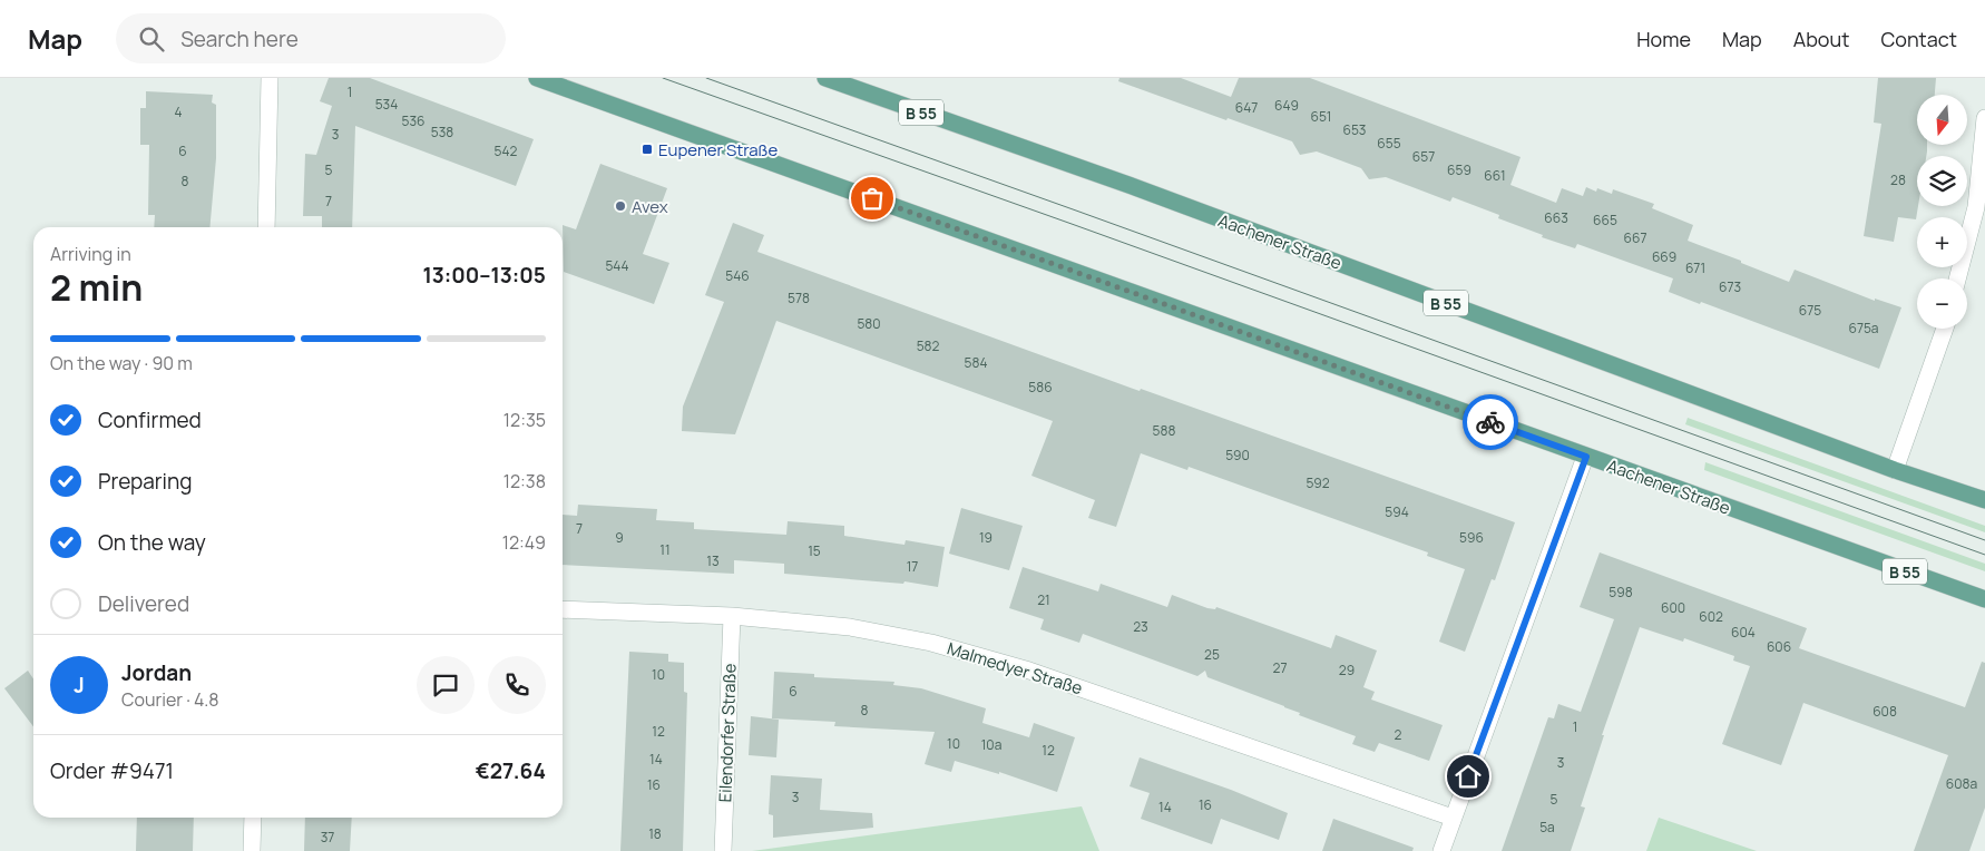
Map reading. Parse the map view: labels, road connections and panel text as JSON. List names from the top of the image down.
{
  "streets": {
    "main road": ["B 55", "Aachener Straße"],
    "street": ["Malmedyer Straße", "Eilendorfer Straße"]
  },
  "crossings": [
    ["Malmedyer Straße", "Eilendorfer Straße"]
  ],
  "places": {
    "transit": ["Eupener Straße"],
    "other": ["Avex"]
  },
  "house_numbers": [
    "1",
    "534",
    "649",
    "647",
    "4",
    "651",
    "536",
    "653",
    "538",
    "3",
    "655",
    "6",
    "542",
    "657",
    "5",
    "659",
    "661",
    "28",
    "8",
    "7",
    "663",
    "665",
    "667",
    "669",
    "544",
    "671",
    "546",
    "673",
    "578",
    "675",
    "580",
    "675a",
    "582",
    "584",
    "586",
    "588",
    "590",
    "592",
    "594",
    "7",
    "9",
    "19",
    "596",
    "11",
    "15",
    "13",
    "17",
    "598",
    "21",
    "600",
    "602",
    "23",
    "604",
    "606",
    "25",
    "27",
    "29",
    "10",
    "6",
    "8",
    "608",
    "1",
    "12",
    "2",
    "10",
    "10a",
    "12",
    "14",
    "3",
    "608a",
    "16",
    "3",
    "5",
    "16",
    "14",
    "5a",
    "18",
    "37"
  ],
  "north": "bottom",
  "page": {
    "header": "Map",
    "search": "Search here",
    "nav": [
      "Home",
      "Map",
      "About",
      "Contact"
    ],
    "map_buttons": ["+", "−"],
    "heading": ["2 min", "Arriving in", "13:00–13:05"],
    "panel": [
      "Jordan",
      "Courier · 4.8",
      "Order #9471",
      "€27.64"
    ],
    "bar": "On the way · 90 m",
    "list": [
      ["Confirmed", "12:35"],
      ["Preparing", "12:38"],
      ["On the way", "12:49"],
      "Delivered"
    ],
    "round": "J"
  }
}
